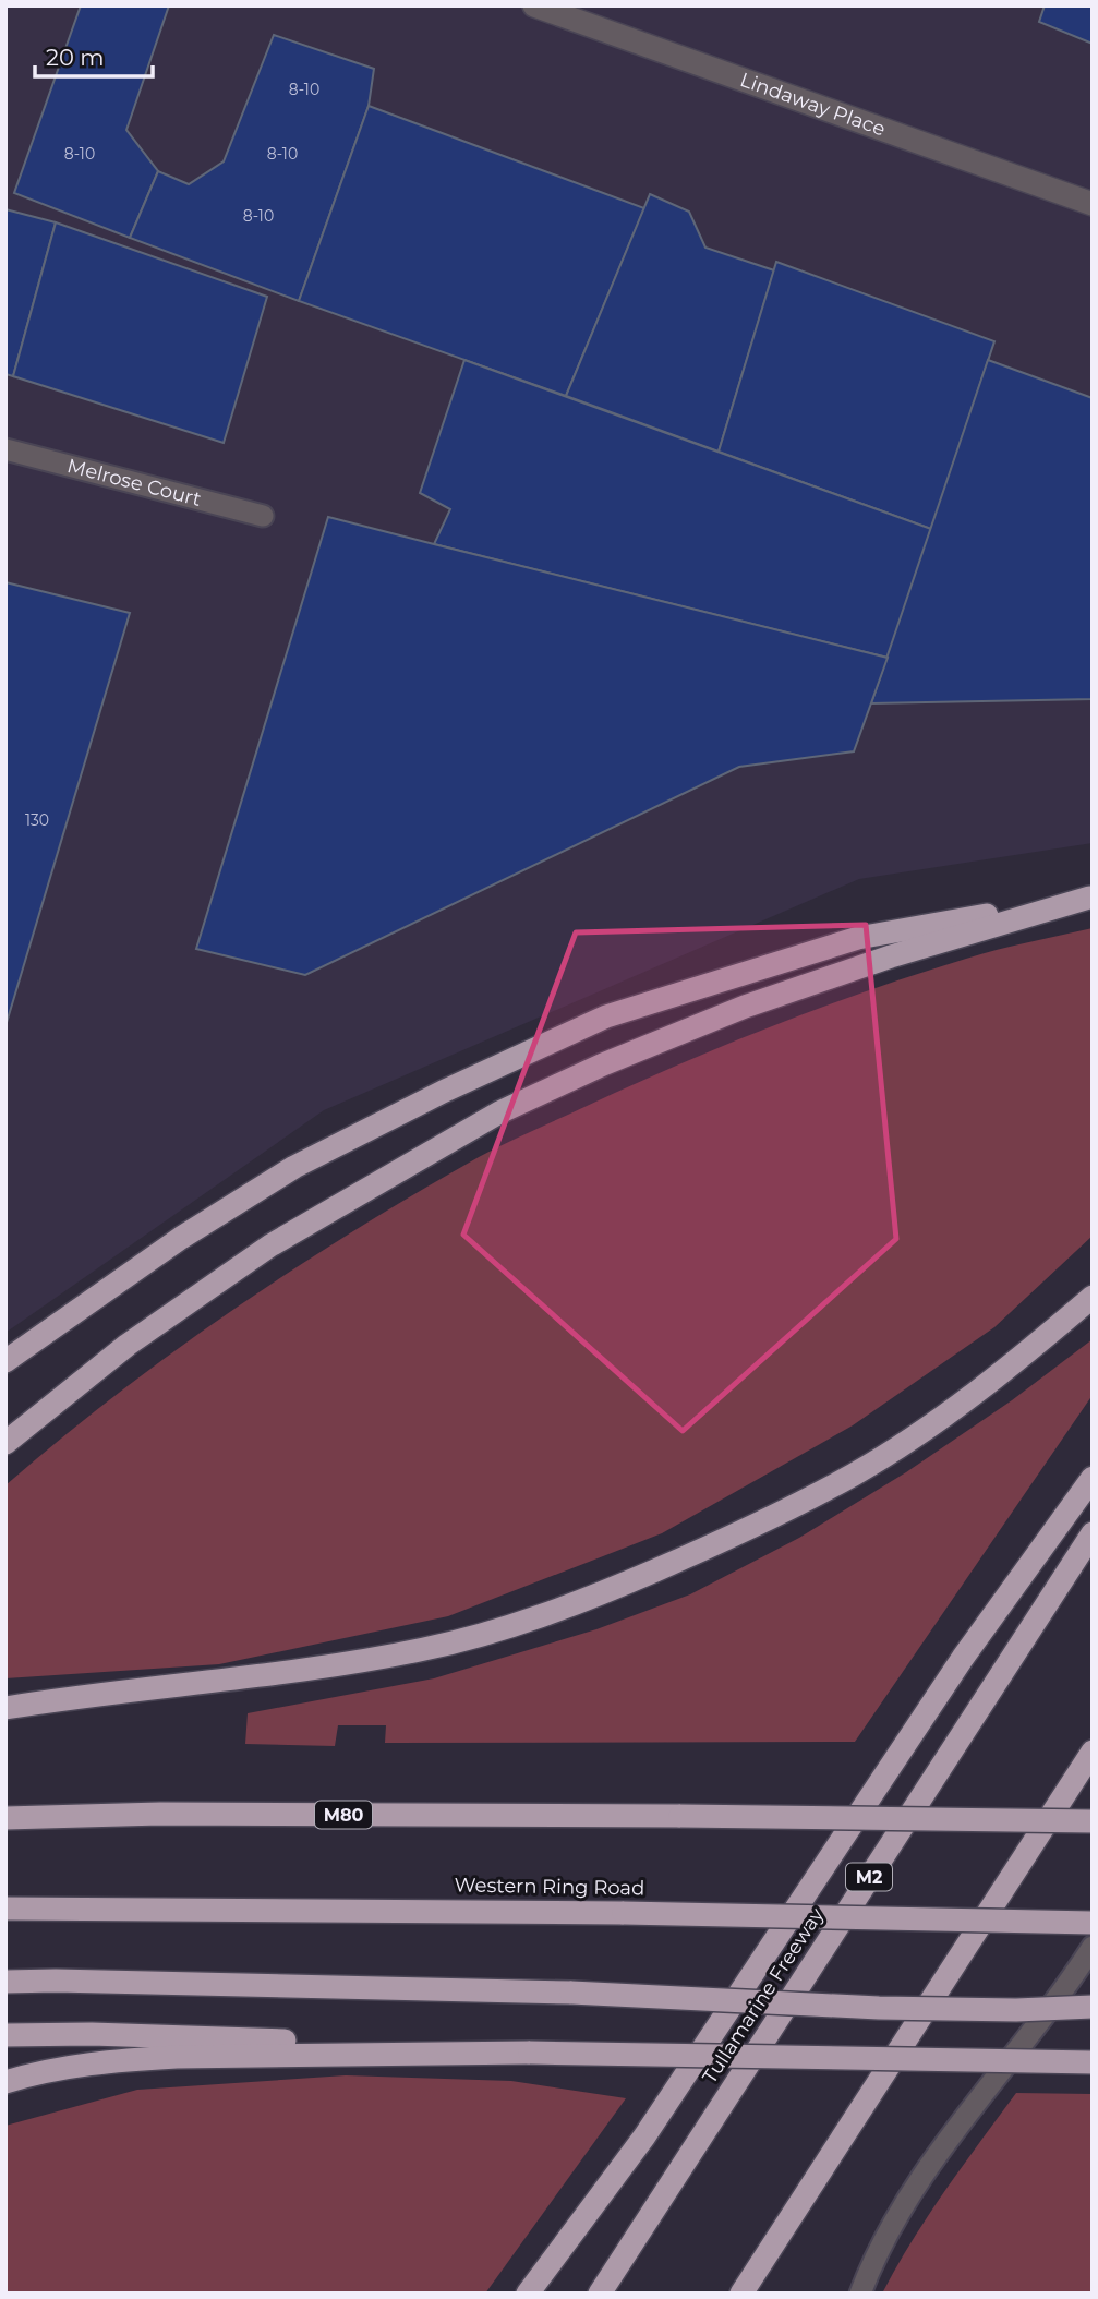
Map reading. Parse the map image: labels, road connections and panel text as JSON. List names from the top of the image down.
{
  "streets": {
    "highway": [
      "M80",
      "M2",
      "Western Ring Road",
      "Tullamarine Freeway"
    ],
    "street": ["Lindaway Place"],
    "lane": ["Melrose Court"]
  },
  "house_numbers": [
    "8-10",
    "8-10",
    "8-10",
    "8-10",
    "130"
  ],
  "scale_bar": "20 m"
}
